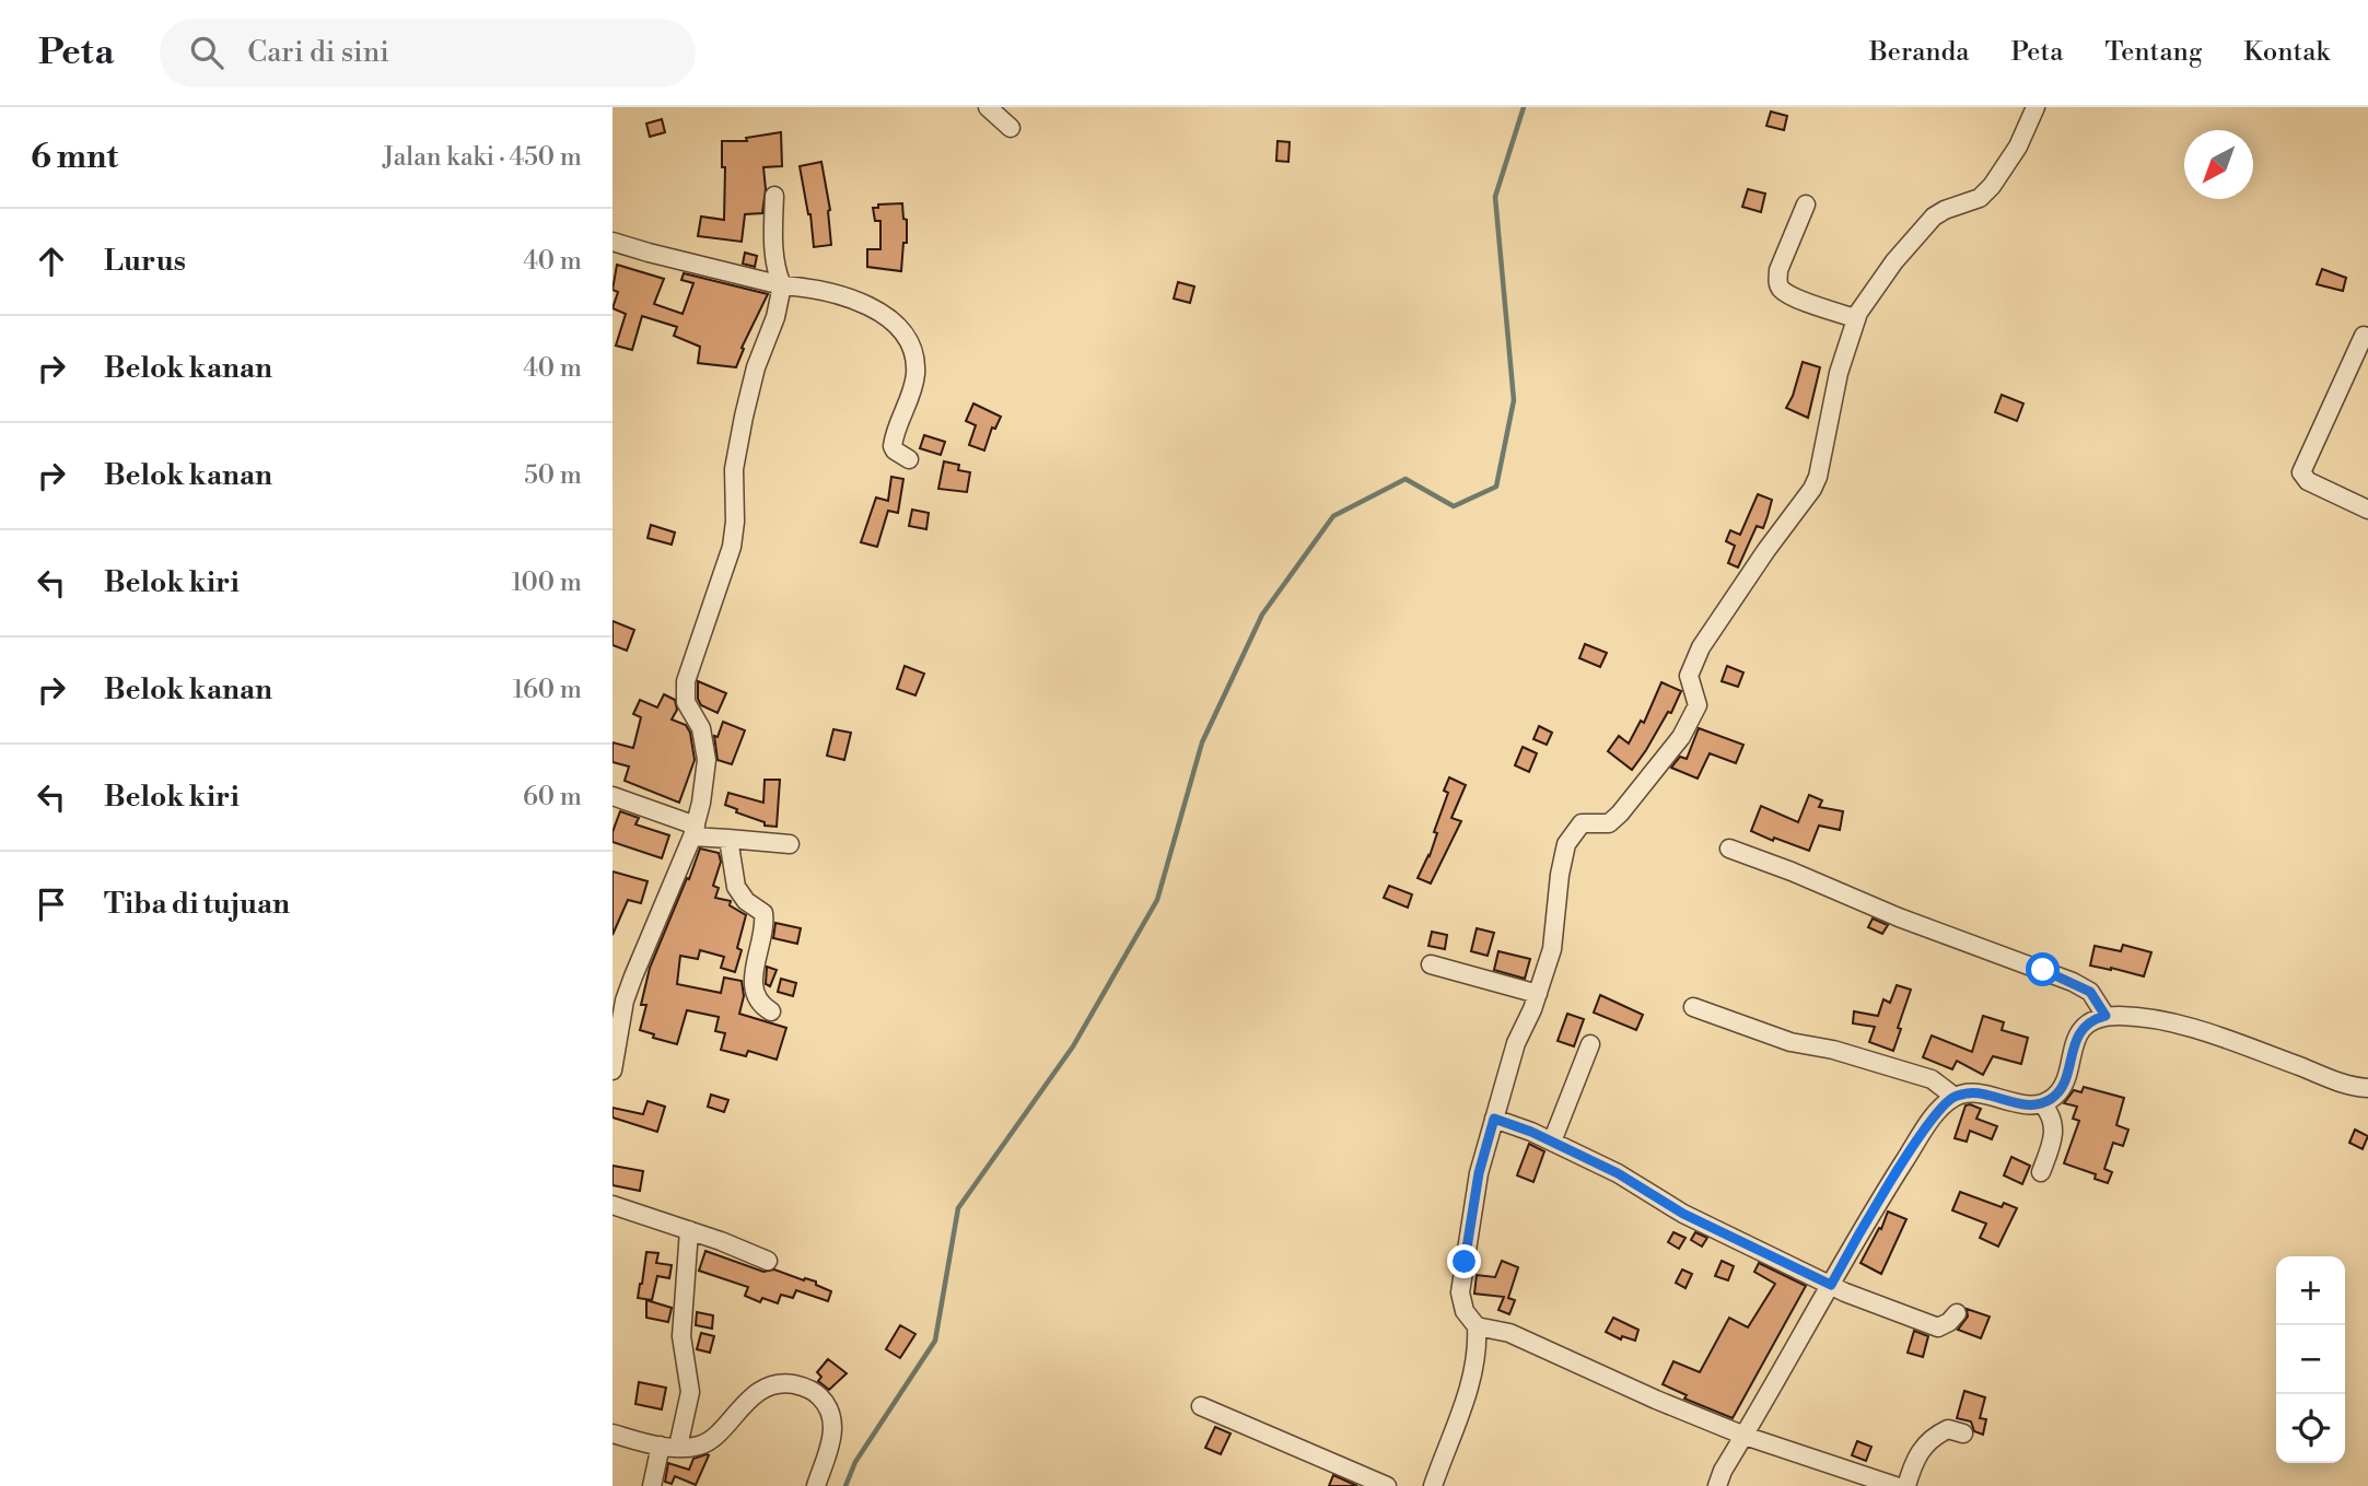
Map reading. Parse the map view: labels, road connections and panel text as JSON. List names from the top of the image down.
{
  "north": "bottom left",
  "page": {
    "header": "Peta",
    "search": "Cari di sini",
    "nav": [
      "Beranda",
      "Peta",
      "Tentang",
      "Kontak"
    ],
    "heading": ["6 mnt", "Jalan kaki · 450 m"],
    "list": [
      ["Lurus", "40 m"],
      ["Belok kanan", "40 m"],
      ["Belok kanan", "50 m"],
      ["Belok kiri", "100 m"],
      ["Belok kanan", "160 m"],
      ["Belok kiri", "60 m"],
      "Tiba di tujuan"
    ],
    "map_buttons": ["+", "−"]
  }
}
